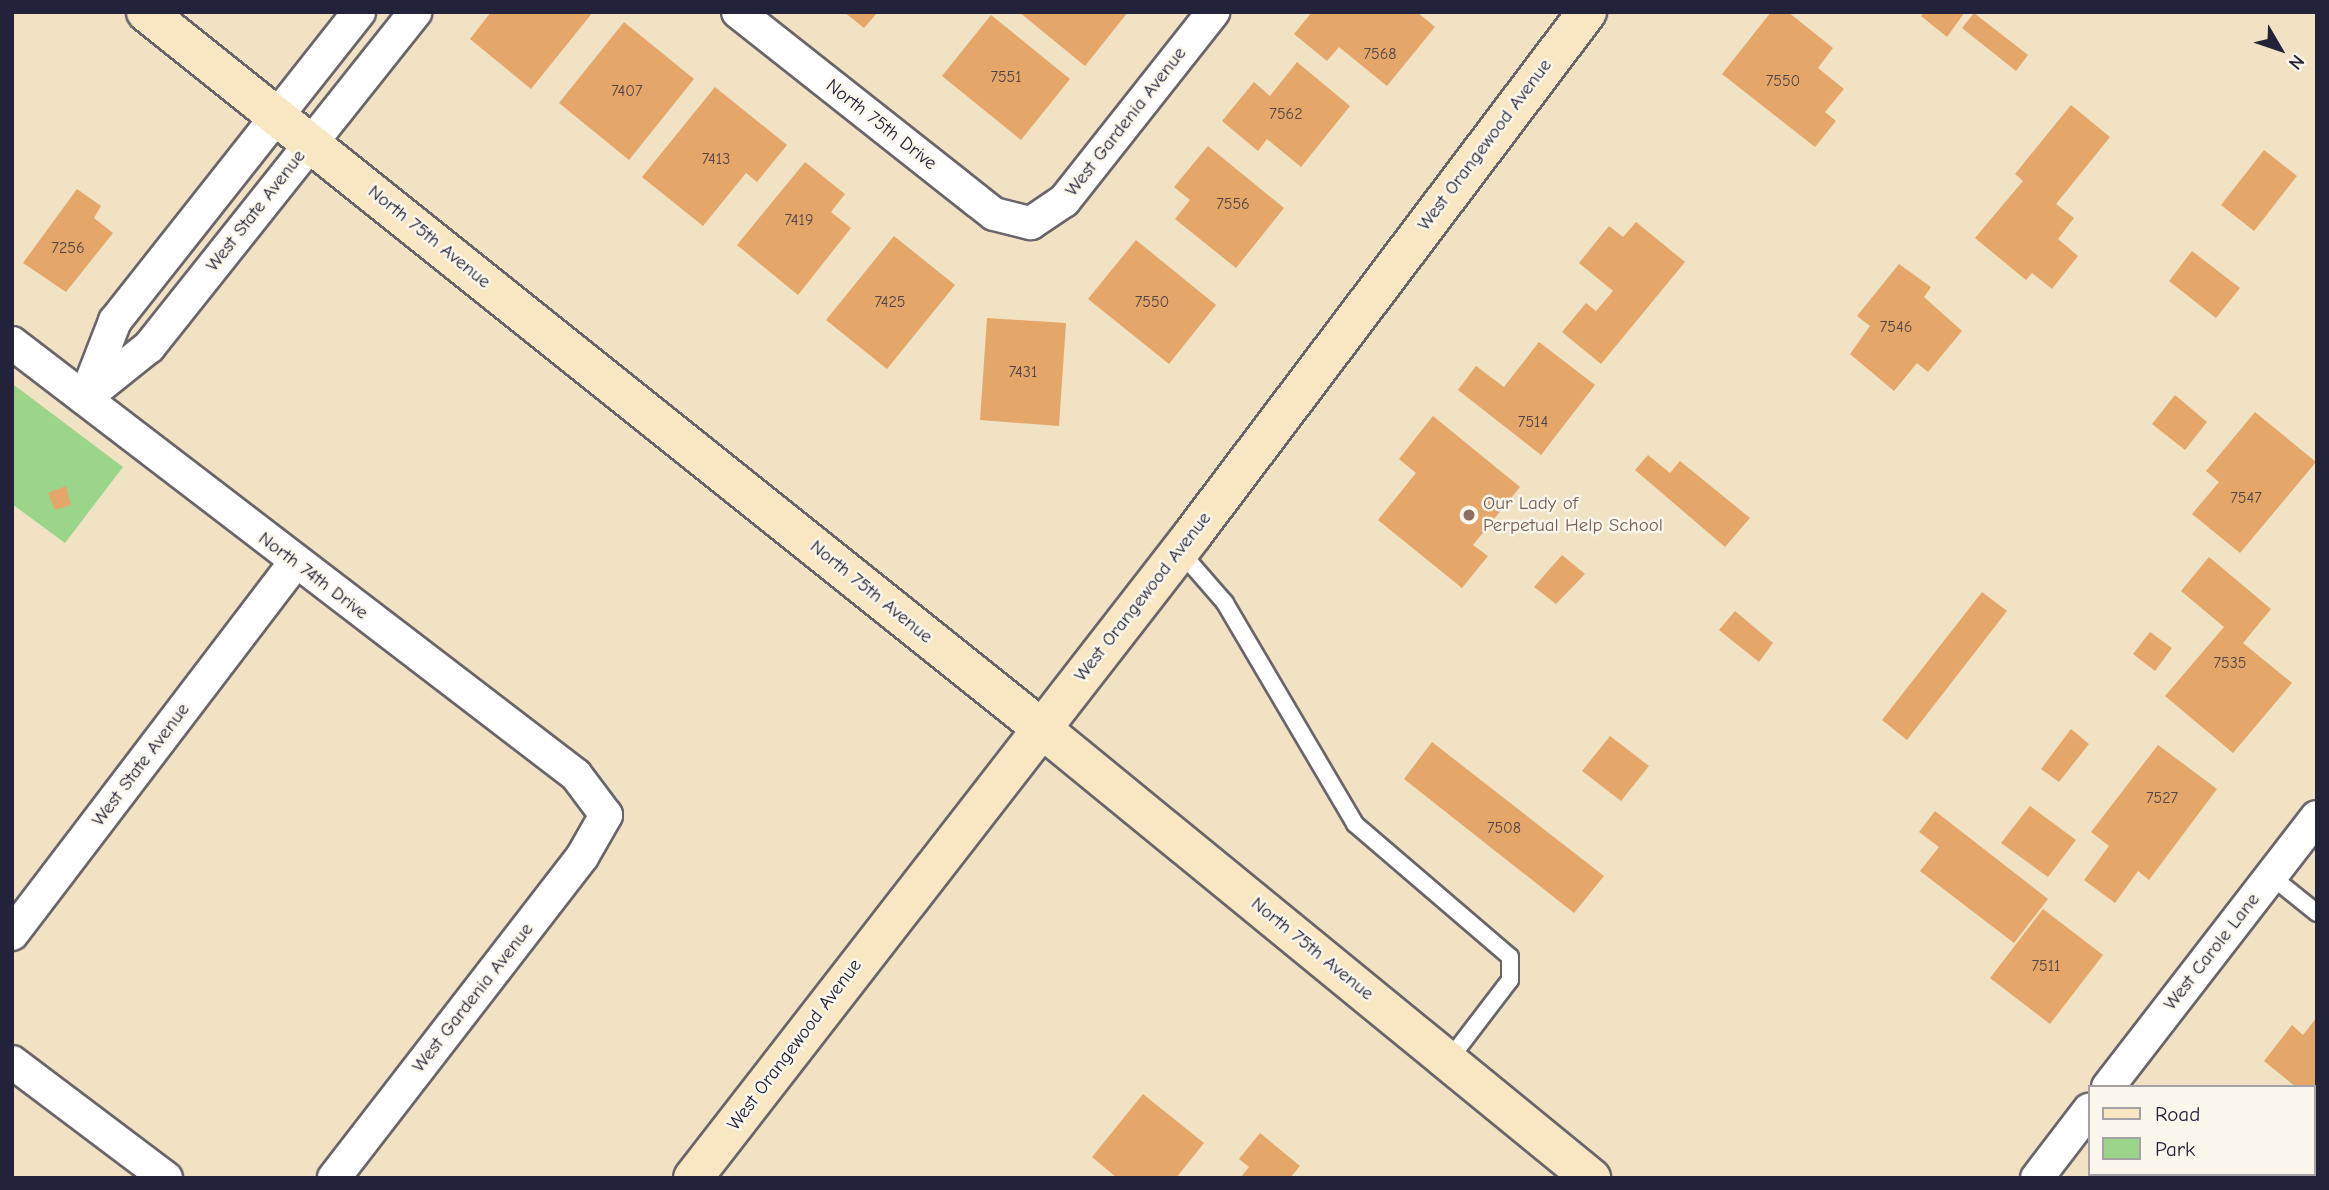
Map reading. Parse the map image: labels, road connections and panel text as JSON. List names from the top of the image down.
{
  "streets": {
    "main road": ["West Orangewood Avenue", "North 75th Avenue"],
    "street": [
      "West Gardenia Avenue",
      "North 75th Drive",
      "West State Avenue",
      "North 74th Drive",
      "West Carole Lane"
    ]
  },
  "crossings": [
    ["West Gardenia Avenue", "North 75th Drive"],
    ["West Gardenia Avenue", "North 74th Drive"],
    ["West Orangewood Avenue", "North 75th Avenue"],
    ["West State Avenue", "North 75th Avenue"],
    ["West State Avenue", "North 74th Drive"]
  ],
  "places": ["Our Lady of Perpetual Help School"],
  "house_numbers": [
    "7568",
    "7551",
    "7550",
    "7407",
    "7562",
    "7413",
    "7556",
    "7419",
    "7256",
    "7425",
    "7550",
    "7546",
    "7431",
    "7514",
    "7547",
    "7535",
    "7527",
    "7508",
    "7511"
  ],
  "legend": ["Road", "Park"],
  "north": "bottom right"
}
